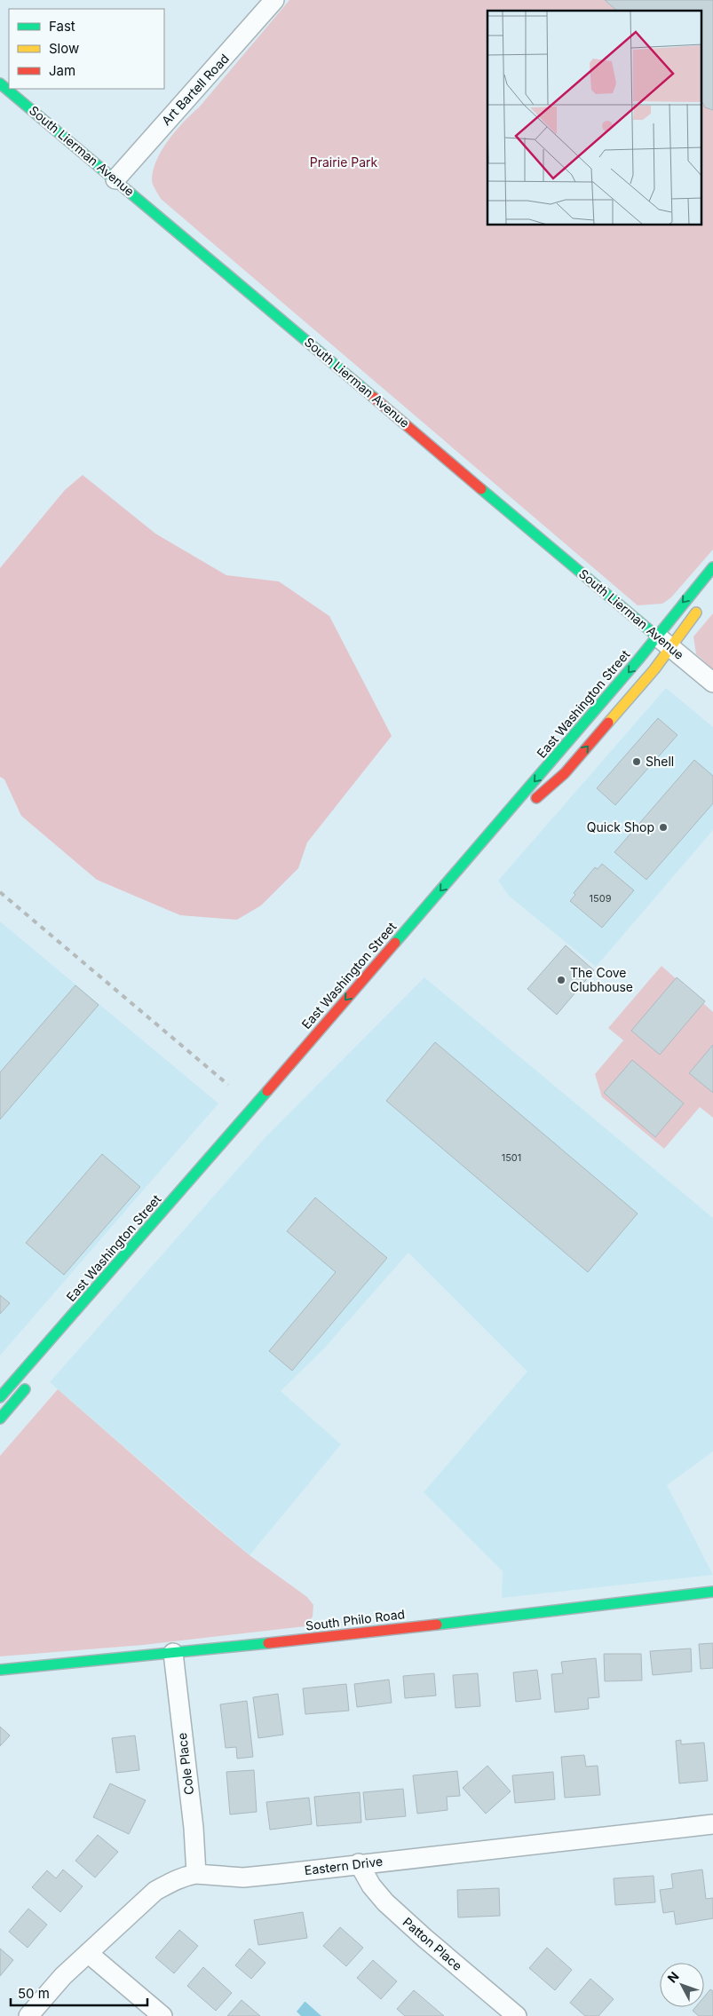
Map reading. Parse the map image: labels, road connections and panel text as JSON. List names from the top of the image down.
{
  "streets": {
    "main road": ["South Lierman Avenue", "East Washington Street", "South Philo Road"],
    "street": [
      "Art Bartell Road",
      "Cole Place",
      "Eastern Drive",
      "Patton Place"
    ]
  },
  "crossings": [
    ["Art Bartell Road", "South Lierman Avenue"],
    ["South Lierman Avenue", "East Washington Street"],
    ["South Philo Road", "Cole Place"],
    ["Cole Place", "Eastern Drive"],
    ["Eastern Drive", "Patton Place"]
  ],
  "parks": ["Prairie Park"],
  "places": ["Shell", "Quick Shop", "The Cove Clubhouse"],
  "house_numbers": ["1509", "1501"],
  "legend": ["Fast", "Slow", "Jam"],
  "scale_bar": "50 m",
  "north": "top left"
}
